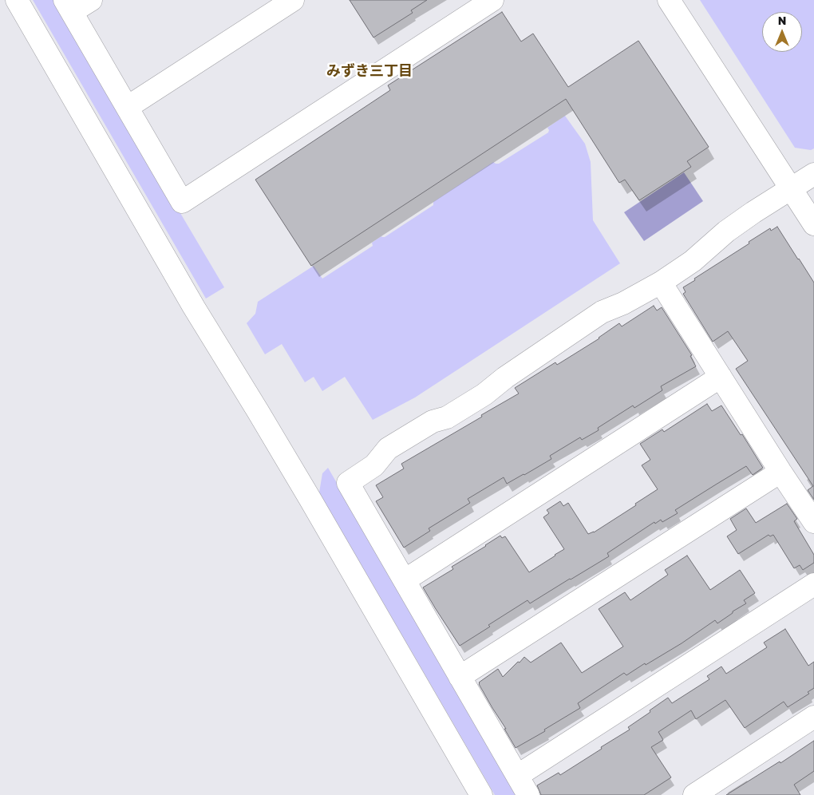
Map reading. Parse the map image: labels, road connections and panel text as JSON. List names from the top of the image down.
{
  "districts": ["みずき三丁目"],
  "north": "top"
}
